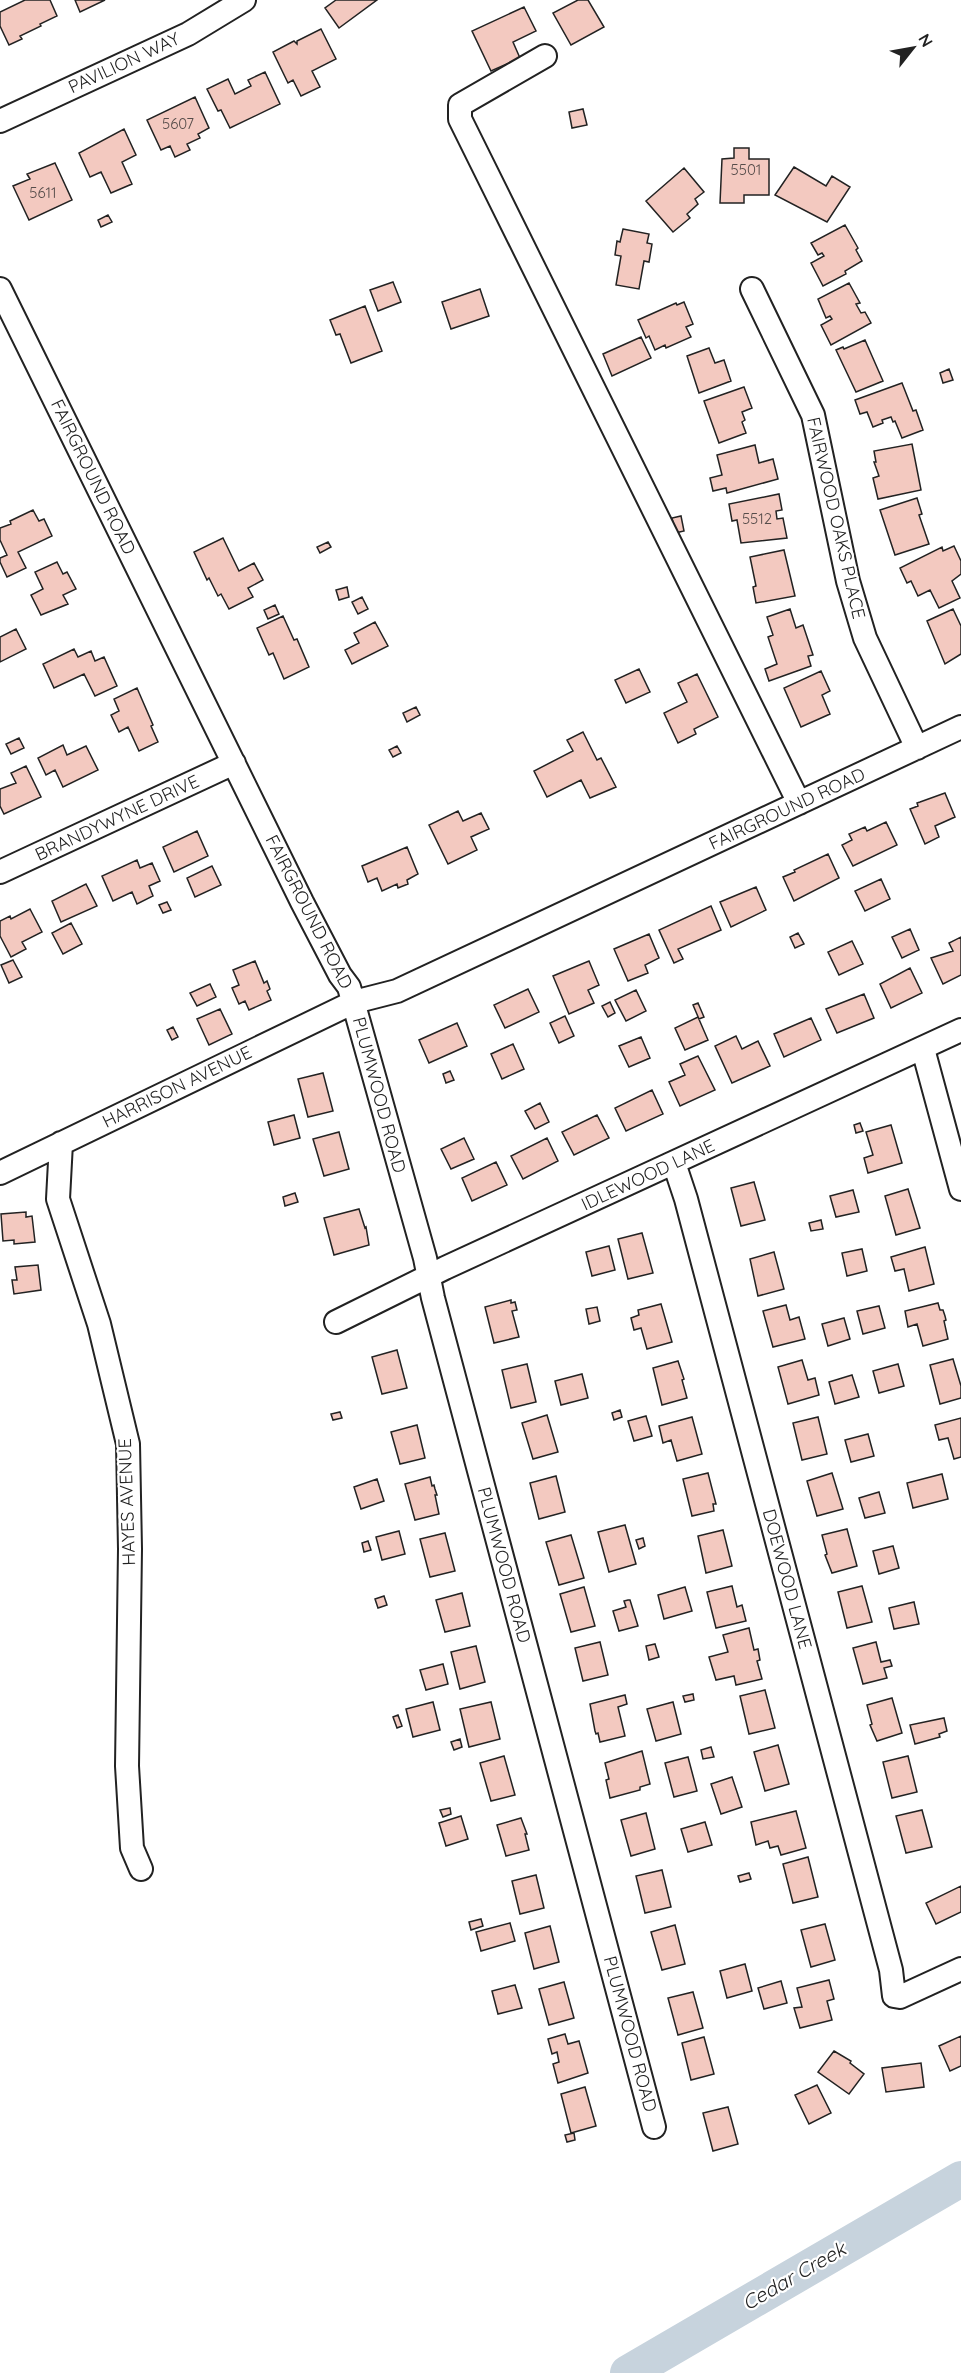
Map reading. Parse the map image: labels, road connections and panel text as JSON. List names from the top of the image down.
{
  "streets": {
    "street": [
      "PAVILION WAY",
      "FAIRGROUND ROAD",
      "FAIRWOOD OAKS PLACE",
      "BRANDYWYNE DRIVE",
      "HARRISON AVENUE",
      "PLUMWOOD ROAD",
      "IDLEWOOD LANE",
      "HAYES AVENUE",
      "DOEWOOD LANE"
    ]
  },
  "crossings": [
    ["FAIRGROUND ROAD", "FAIRWOOD OAKS PLACE"],
    ["FAIRGROUND ROAD", "BRANDYWYNE DRIVE"],
    ["FAIRGROUND ROAD", "HARRISON AVENUE"],
    ["FAIRGROUND ROAD", "PLUMWOOD ROAD"],
    ["HARRISON AVENUE", "PLUMWOOD ROAD"],
    ["HARRISON AVENUE", "HAYES AVENUE"],
    ["PLUMWOOD ROAD", "IDLEWOOD LANE"],
    ["IDLEWOOD LANE", "DOEWOOD LANE"]
  ],
  "water": ["Cedar Creek"],
  "house_numbers": [
    "5607",
    "5501",
    "5611",
    "5512"
  ],
  "north": "top right"
}
